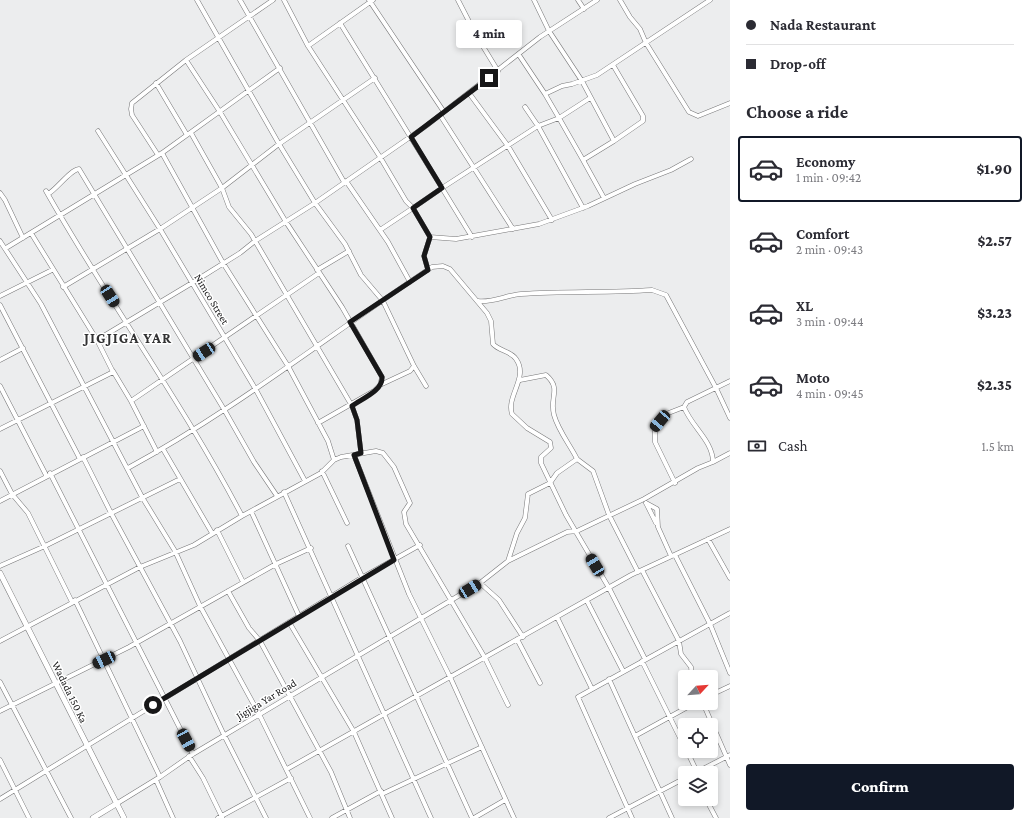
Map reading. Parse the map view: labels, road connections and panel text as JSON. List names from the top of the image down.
{
  "streets": {
    "street": ["Nimco Street", "Wadada 150 Ka", "Jigjiga Yar Road"]
  },
  "crossings": [
    ["Wadada 150 Ka", "Jigjiga Yar Road"]
  ],
  "districts": ["JIGJIGA YAR"],
  "north": "top right",
  "page": {
    "banner": ["Nada Restaurant", "Drop-off"],
    "bubble": "4 min",
    "heading": "Choose a ride",
    "list": [
      {
        "name": "Economy",
        "note": "1 min · 09:42",
        "value": "$1.90"
      },
      {
        "name": "Comfort",
        "note": "2 min · 09:43",
        "value": "$2.57"
      },
      {
        "name": "XL",
        "note": "3 min · 09:44",
        "value": "$3.23"
      },
      {
        "name": "Moto",
        "note": "4 min · 09:45",
        "value": "$2.35"
      }
    ],
    "pay": ["Cash", "1.5 km"],
    "buttons": "Confirm"
  }
}
